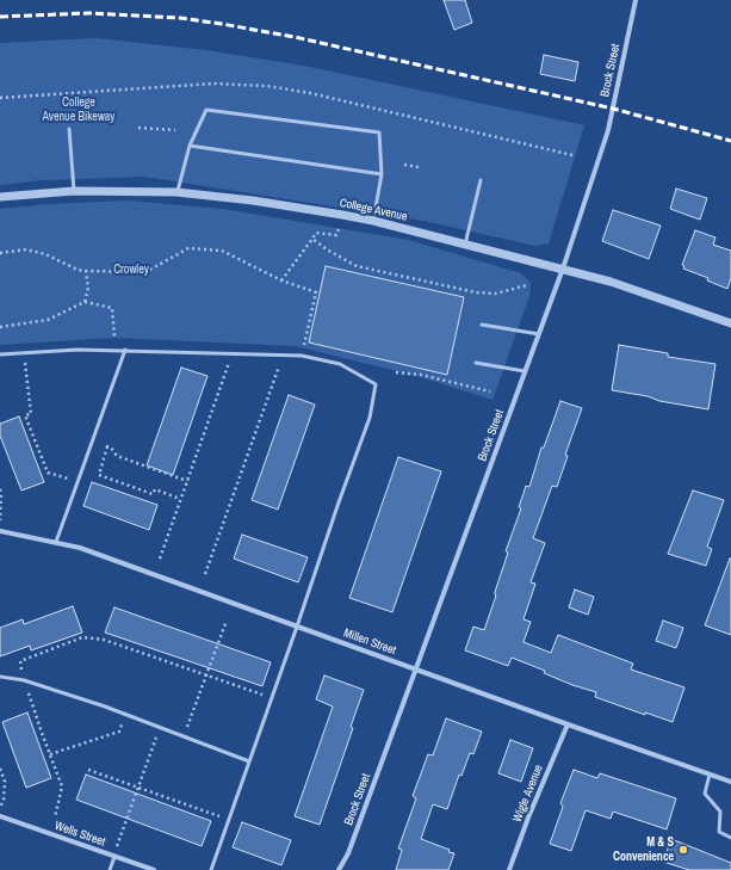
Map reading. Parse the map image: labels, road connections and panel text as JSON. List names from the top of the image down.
{
  "streets": {
    "street": [
      "Brock Street",
      "College Avenue",
      "Millen Street",
      "Wigle Avenue",
      "Wells Street"
    ]
  },
  "crossings": [
    ["Brock Street", "College Avenue"],
    ["Brock Street", "Millen Street"],
    ["Millen Street", "Wigle Avenue"]
  ],
  "parks": ["College Avenue Bikeway", "Crowley"],
  "places": ["M & S Convenience"]
}
